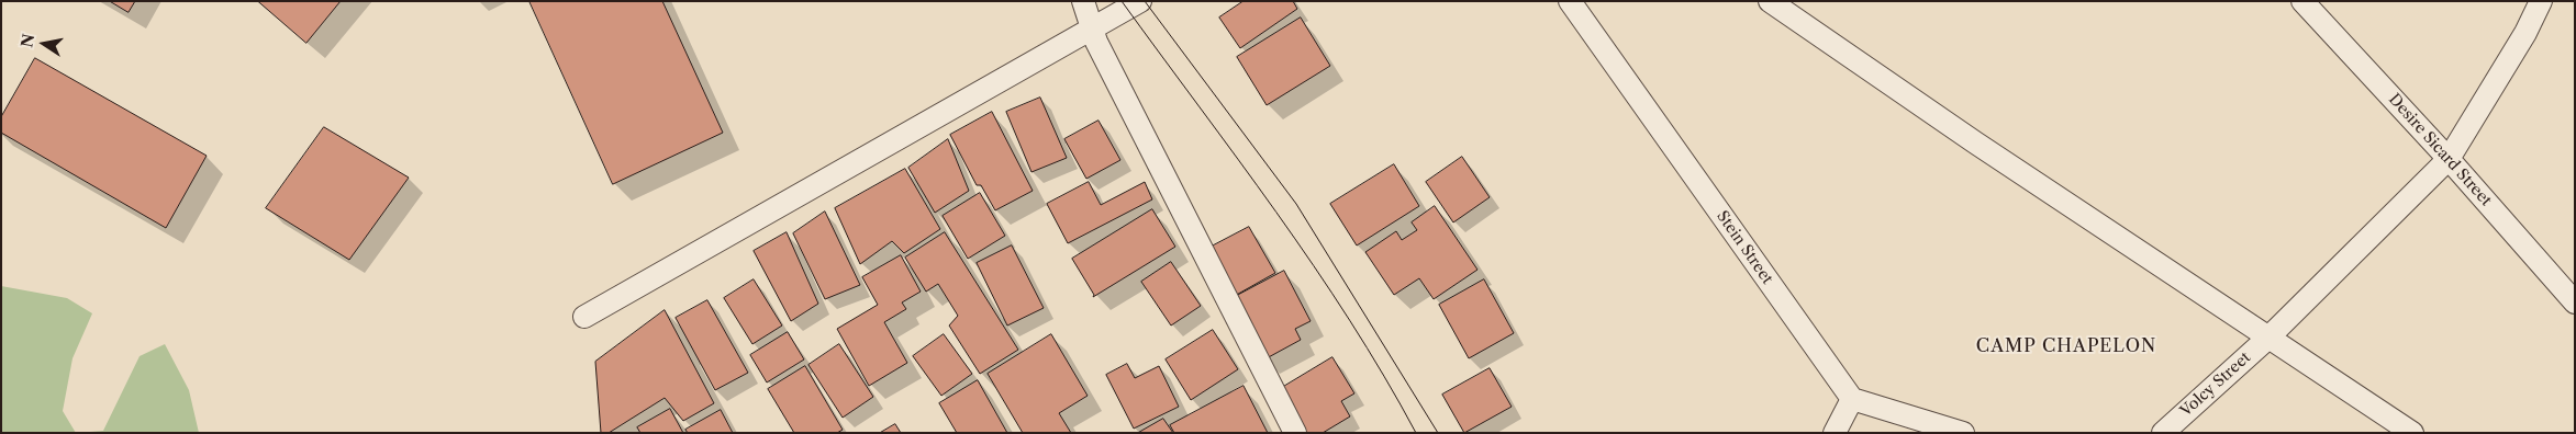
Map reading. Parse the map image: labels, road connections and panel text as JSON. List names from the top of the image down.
{
  "streets": {
    "street": ["Desire Sicard Street", "Stein Street", "Volcy Street"]
  },
  "crossings": [
    ["Desire Sicard Street", "Volcy Street"]
  ],
  "districts": ["CAMP CHAPELON"],
  "north": "left"
}
